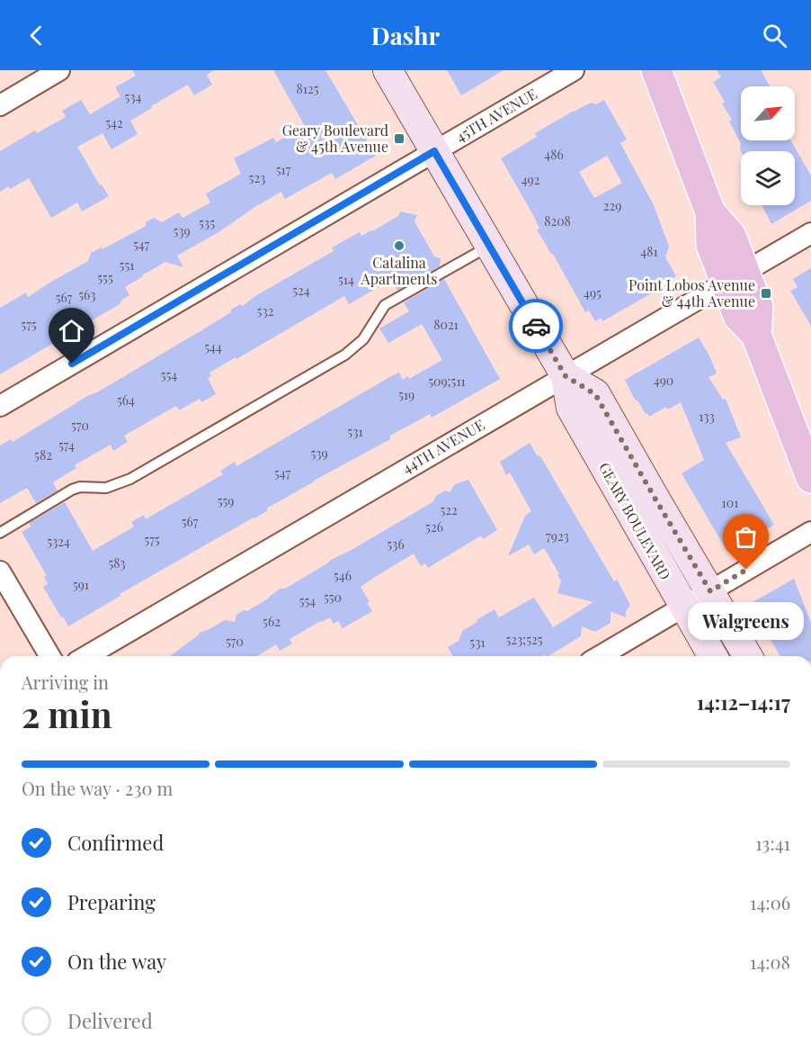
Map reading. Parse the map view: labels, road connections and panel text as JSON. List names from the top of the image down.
{
  "streets": {
    "street": ["45TH AVENUE", "44TH AVENUE", "GEARY BOULEVARD"]
  },
  "crossings": [
    ["45TH AVENUE", "GEARY BOULEVARD"],
    ["44TH AVENUE", "GEARY BOULEVARD"]
  ],
  "places": {
    "transit": ["Geary Boulevard & 45th Avenue", "Point Lobos Avenue & 44th Avenue"],
    "other": ["Catalina Apartments", "Walgreens"]
  },
  "house_numbers": [
    "8125",
    "534",
    "542",
    "486",
    "517",
    "523",
    "492",
    "229",
    "8208",
    "535",
    "539",
    "547",
    "481",
    "551",
    "555",
    "514",
    "524",
    "495",
    "563",
    "567",
    "532",
    "575",
    "8021",
    "544",
    "554",
    "490",
    "509;511",
    "519",
    "564",
    "133",
    "570",
    "531",
    "574",
    "539",
    "582",
    "547",
    "559",
    "101",
    "522",
    "567",
    "526",
    "7923",
    "575",
    "5324",
    "536",
    "583",
    "546",
    "591",
    "550",
    "554",
    "562",
    "523;525",
    "570",
    "531"
  ],
  "north": "top right",
  "page": {
    "header": "Dashr",
    "bubble": "Walgreens",
    "heading": ["2 min", "Arriving in", "14:12–14:17"],
    "bar": "On the way · 230 m",
    "list": [
      ["Confirmed", "13:41"],
      ["Preparing", "14:06"],
      ["On the way", "14:08"],
      "Delivered"
    ]
  }
}
